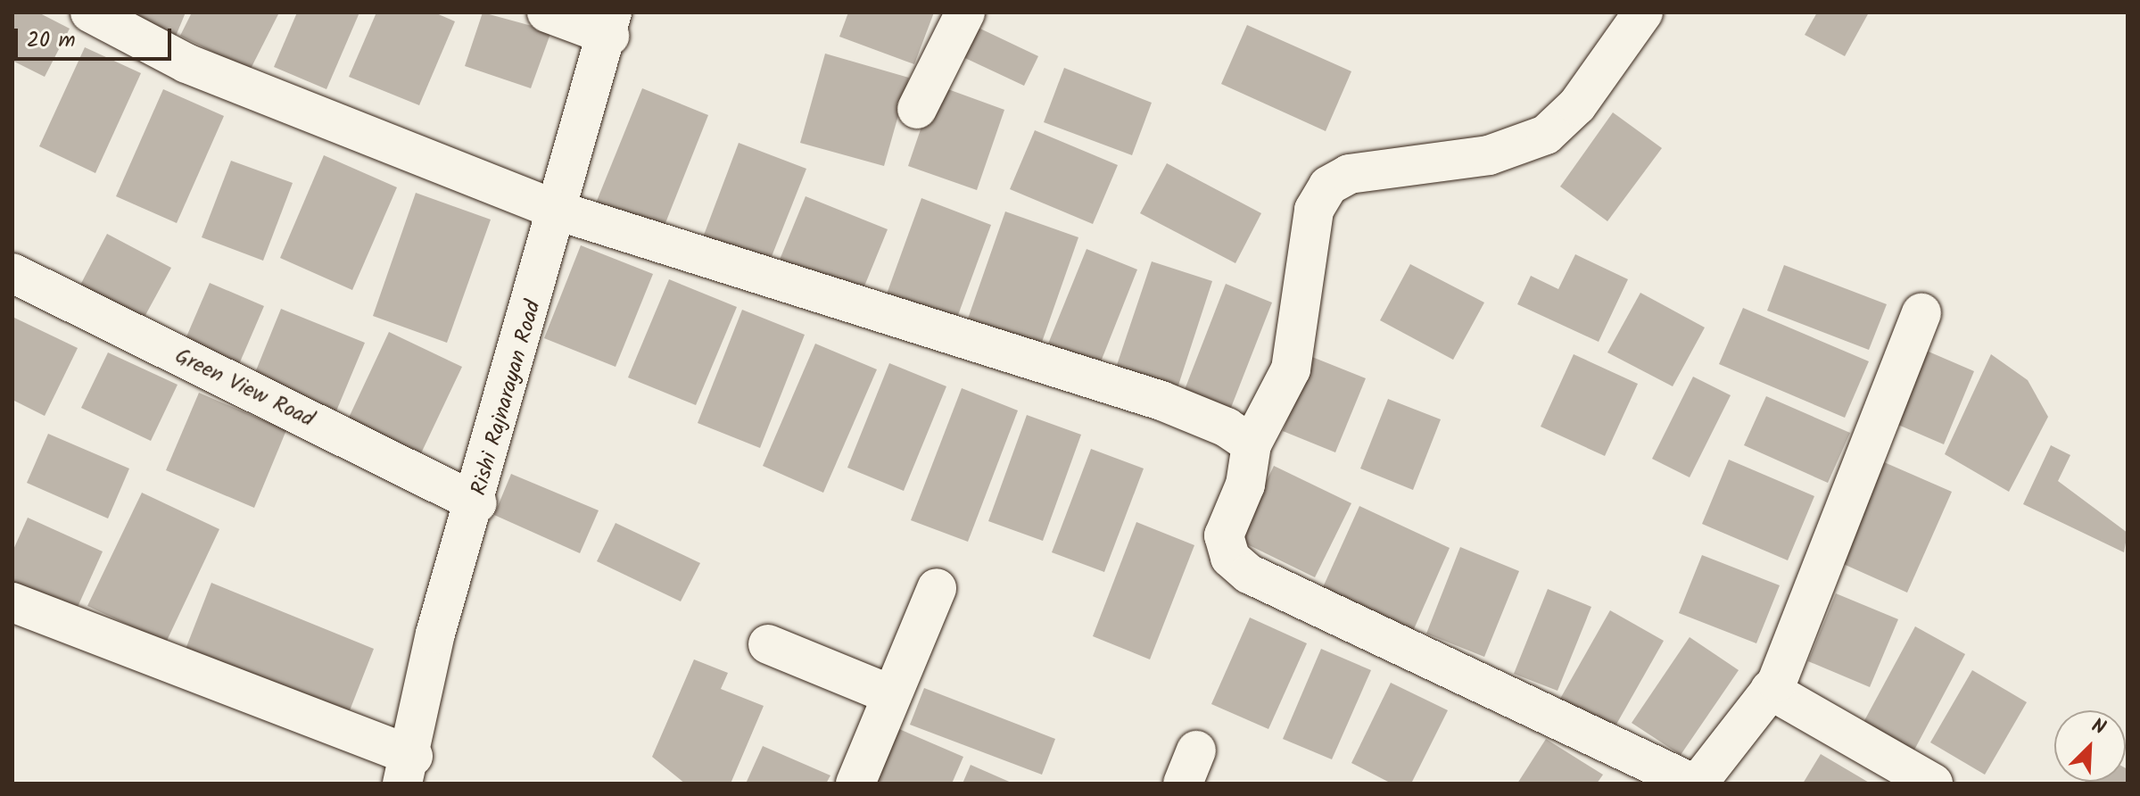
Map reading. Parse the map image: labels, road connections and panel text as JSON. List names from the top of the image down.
{
  "streets": {
    "street": ["Green View Road", "Rishi Rajnarayan Road"]
  },
  "crossings": [
    ["Green View Road", "Rishi Rajnarayan Road"]
  ],
  "scale_bar": "20 m",
  "north": "top right"
}
